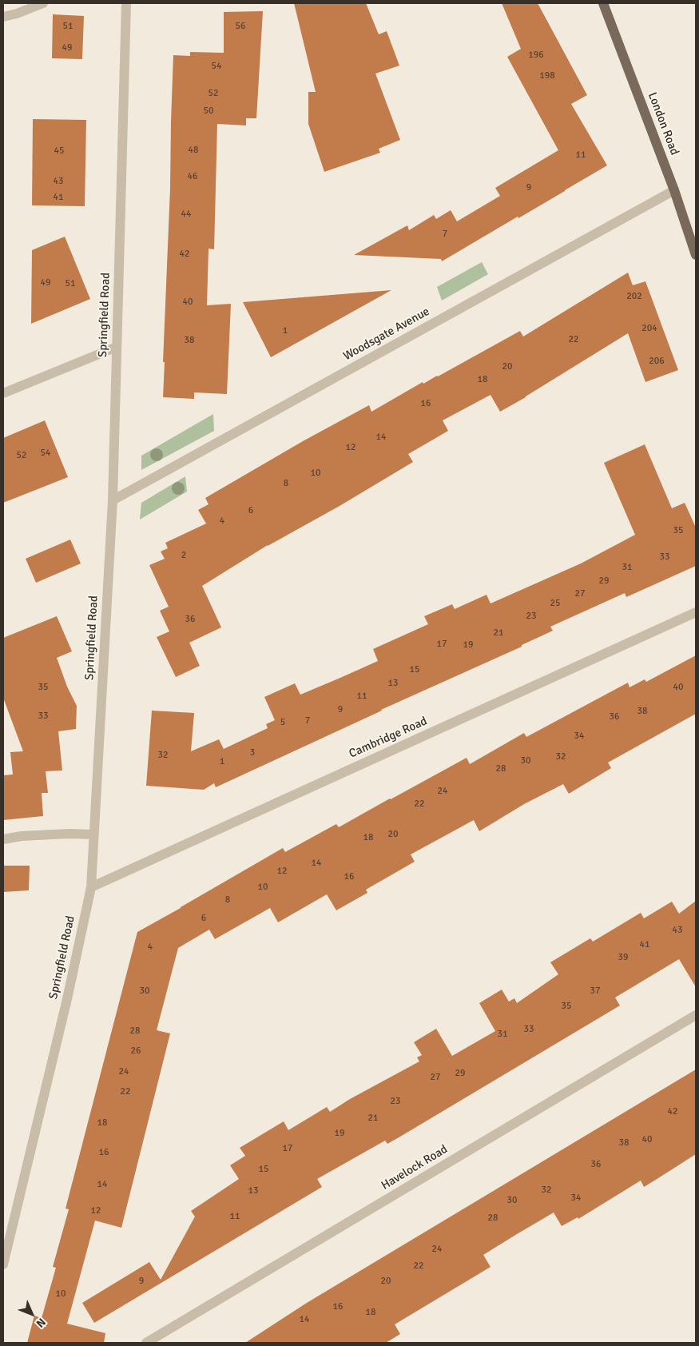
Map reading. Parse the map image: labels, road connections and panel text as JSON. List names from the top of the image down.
{
  "streets": {
    "main road": ["London Road"],
    "street": [
      "Springfield Road",
      "Woodsgate Avenue",
      "Cambridge Road",
      "Havelock Road"
    ]
  },
  "crossings": [
    ["London Road", "Woodsgate Avenue"],
    ["Springfield Road", "Woodsgate Avenue"],
    ["Springfield Road", "Cambridge Road"]
  ],
  "house_numbers": [
    "51",
    "56",
    "49",
    "196",
    "54",
    "198",
    "52",
    "50",
    "48",
    "45",
    "11",
    "46",
    "43",
    "9",
    "41",
    "44",
    "7",
    "42",
    "49",
    "51",
    "202",
    "40",
    "204",
    "1",
    "22",
    "38",
    "206",
    "20",
    "18",
    "16",
    "14",
    "12",
    "54",
    "52",
    "10",
    "8",
    "6",
    "4",
    "35",
    "2",
    "33",
    "31",
    "29",
    "27",
    "25",
    "23",
    "36",
    "21",
    "17",
    "19",
    "15",
    "13",
    "35",
    "40",
    "11",
    "9",
    "38",
    "33",
    "36",
    "7",
    "5",
    "34",
    "3",
    "32",
    "32",
    "30",
    "1",
    "28",
    "24",
    "22",
    "20",
    "18",
    "14",
    "12",
    "16",
    "10",
    "8",
    "6",
    "43",
    "41",
    "4",
    "39",
    "30",
    "37",
    "35",
    "33",
    "28",
    "31",
    "26",
    "24",
    "29",
    "27",
    "22",
    "23",
    "42",
    "21",
    "18",
    "19",
    "40",
    "38",
    "17",
    "16",
    "36",
    "15",
    "14",
    "32",
    "13",
    "34",
    "30",
    "12",
    "11",
    "28",
    "24",
    "22",
    "9",
    "20",
    "10",
    "16",
    "18",
    "14"
  ],
  "north": "bottom right"
}
